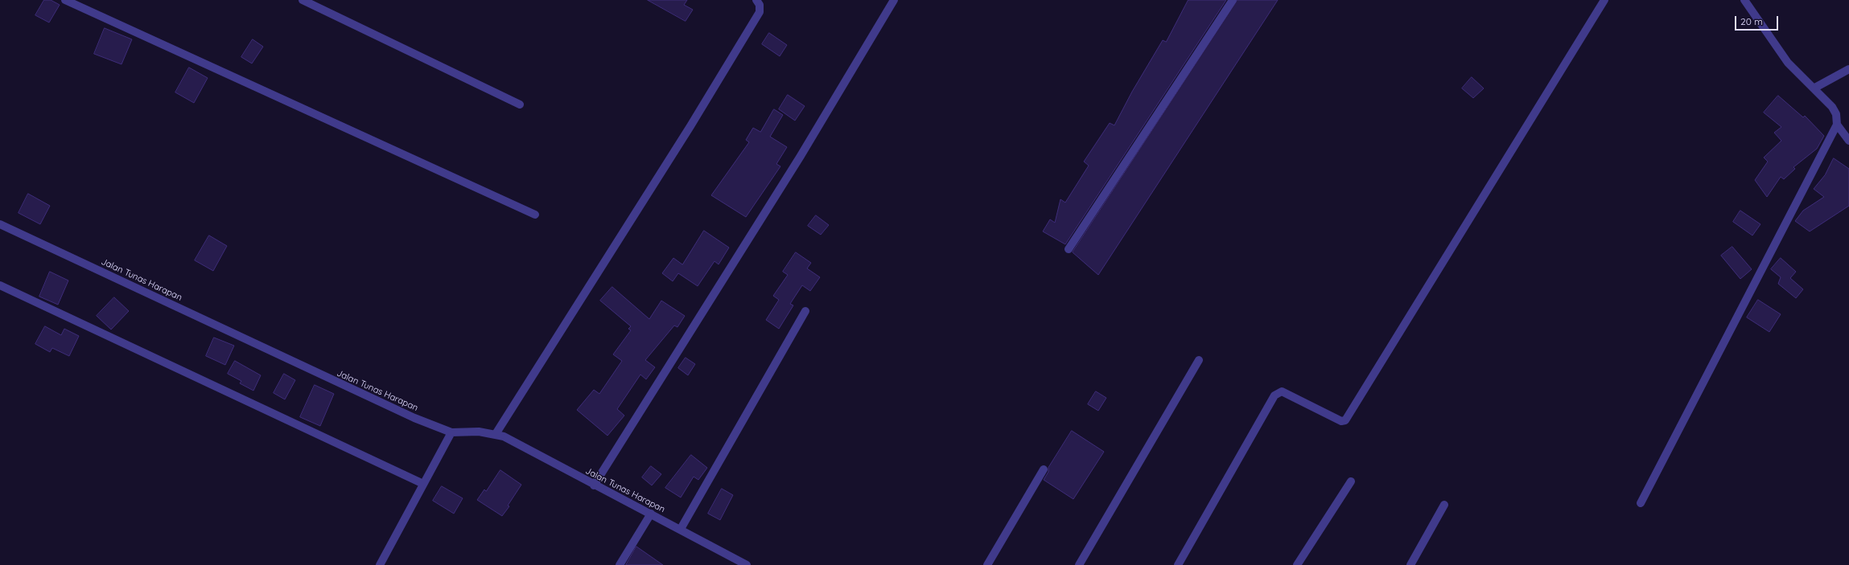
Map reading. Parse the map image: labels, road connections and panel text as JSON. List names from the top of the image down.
{
  "streets": {
    "street": ["Jalan Tunas Harapan"]
  },
  "scale_bar": "20 m"
}
